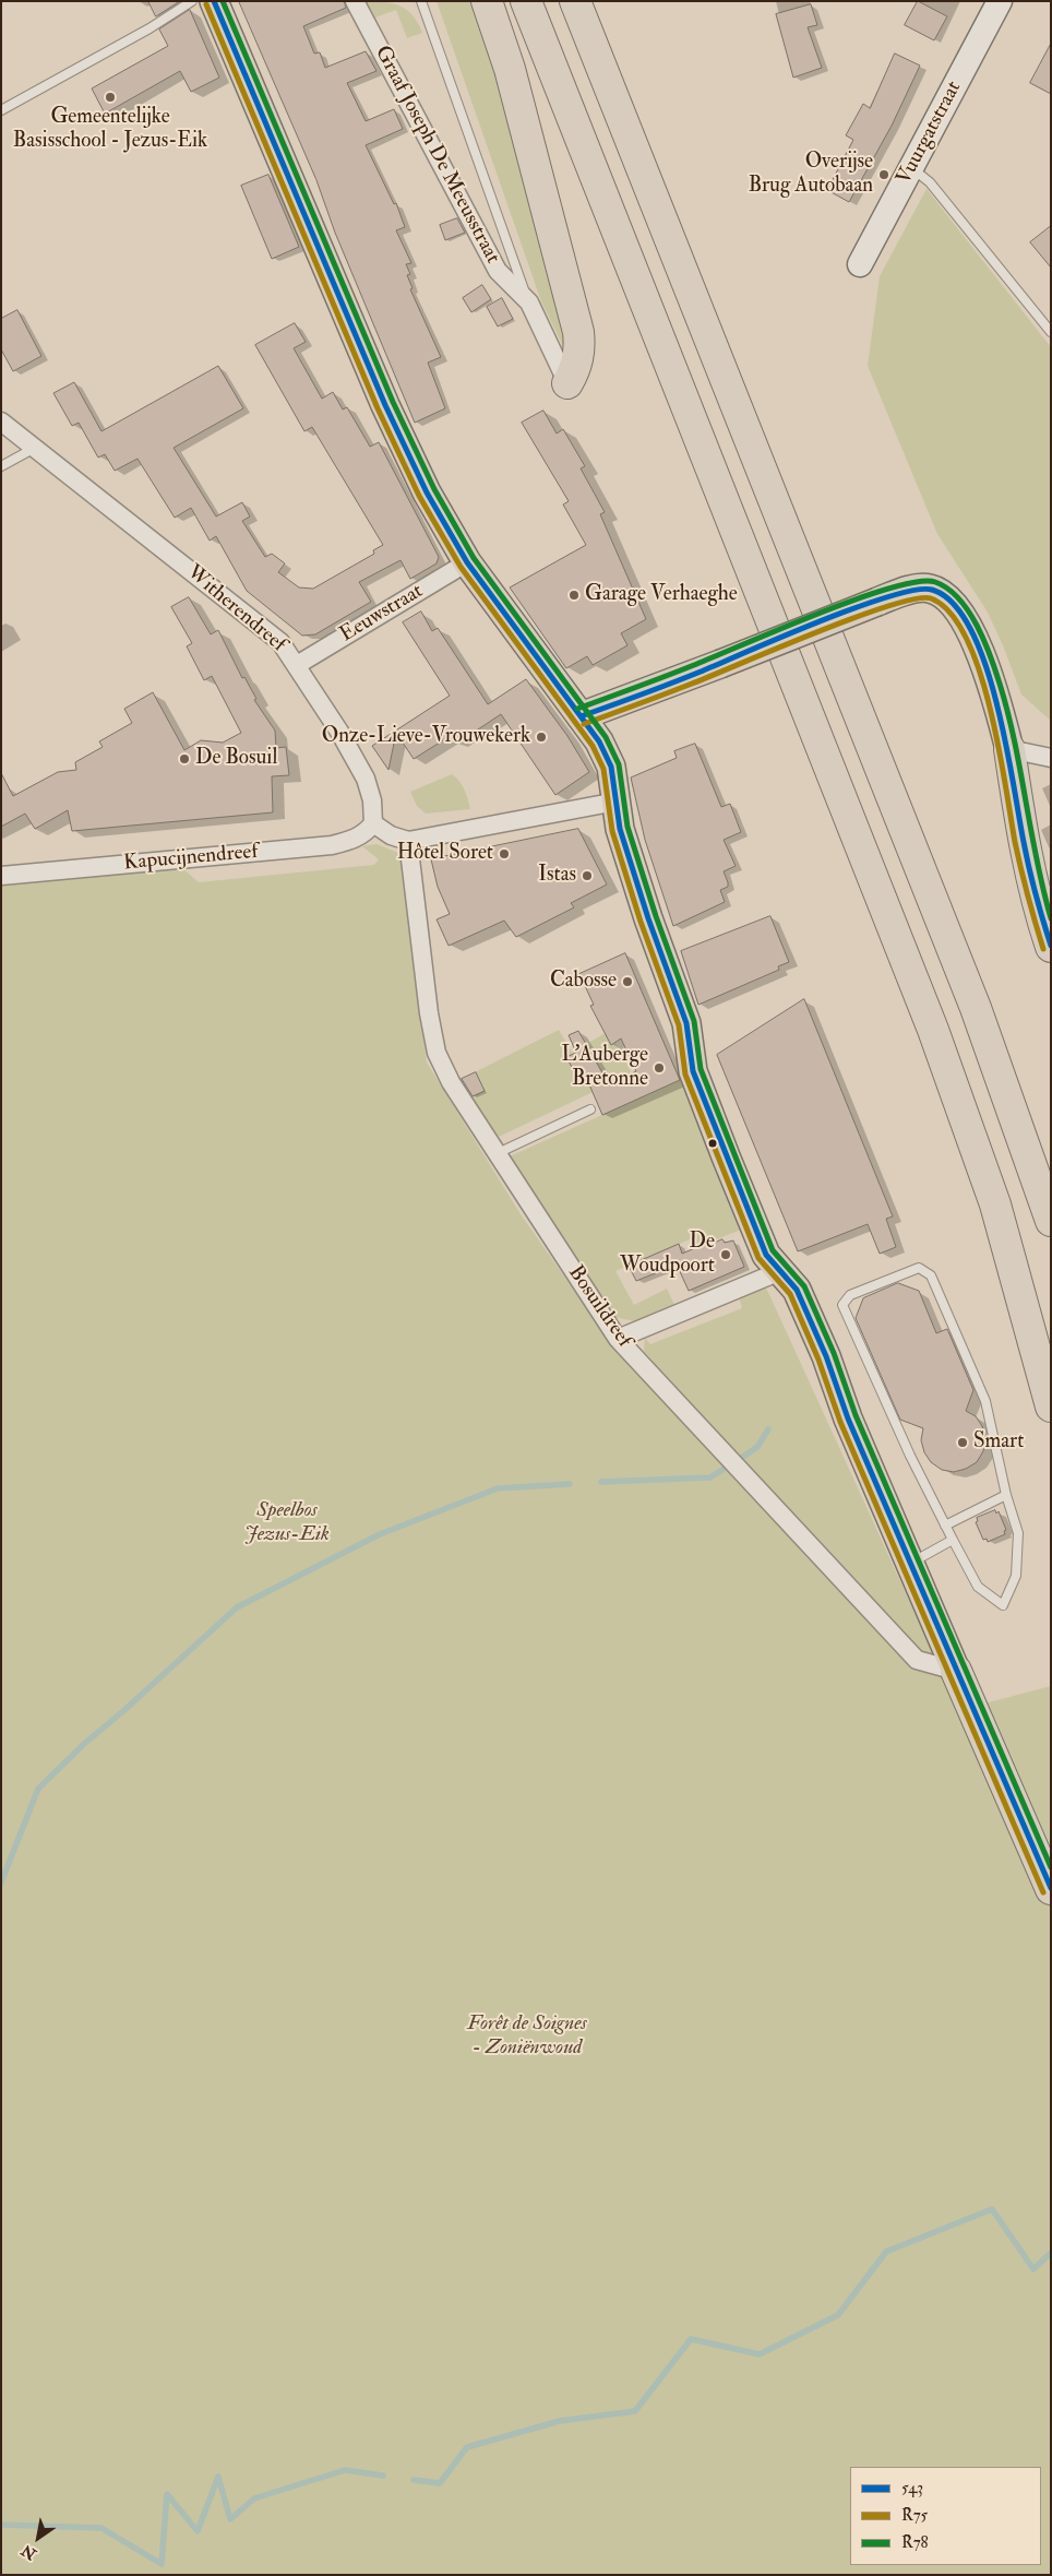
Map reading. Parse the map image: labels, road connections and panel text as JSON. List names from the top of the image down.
{
  "streets": {
    "street": [
      "Vuurgatstraat",
      "Graaf Joseph De Meeusstraat",
      "Witherendreef",
      "Eeuwstraat",
      "Kapucijnendreef",
      "Bosuildreef"
    ]
  },
  "crossings": [
    ["Witherendreef", "Eeuwstraat"],
    ["Witherendreef", "Kapucijnendreef"]
  ],
  "parks": ["Speelbos Jezus-Eik", "Forêt de Soignes - Zoniënwoud"],
  "places": [
    "Gemeentelijke Basisschool - Jezus-Eik",
    "Overijse Brug Autobaan",
    "Garage Verhaeghe",
    "Onze-Lieve-Vrouwekerk",
    "De Bosuil",
    "Hôtel Soret",
    "Istas",
    "Cabosse",
    "L'Auberge Bretonne",
    "De Woudpoort",
    "Smart"
  ],
  "lines": ["transit line 543", "transit line R78", "transit line R75"],
  "legend": ["543", "R75", "R78"],
  "north": "bottom left"
}
